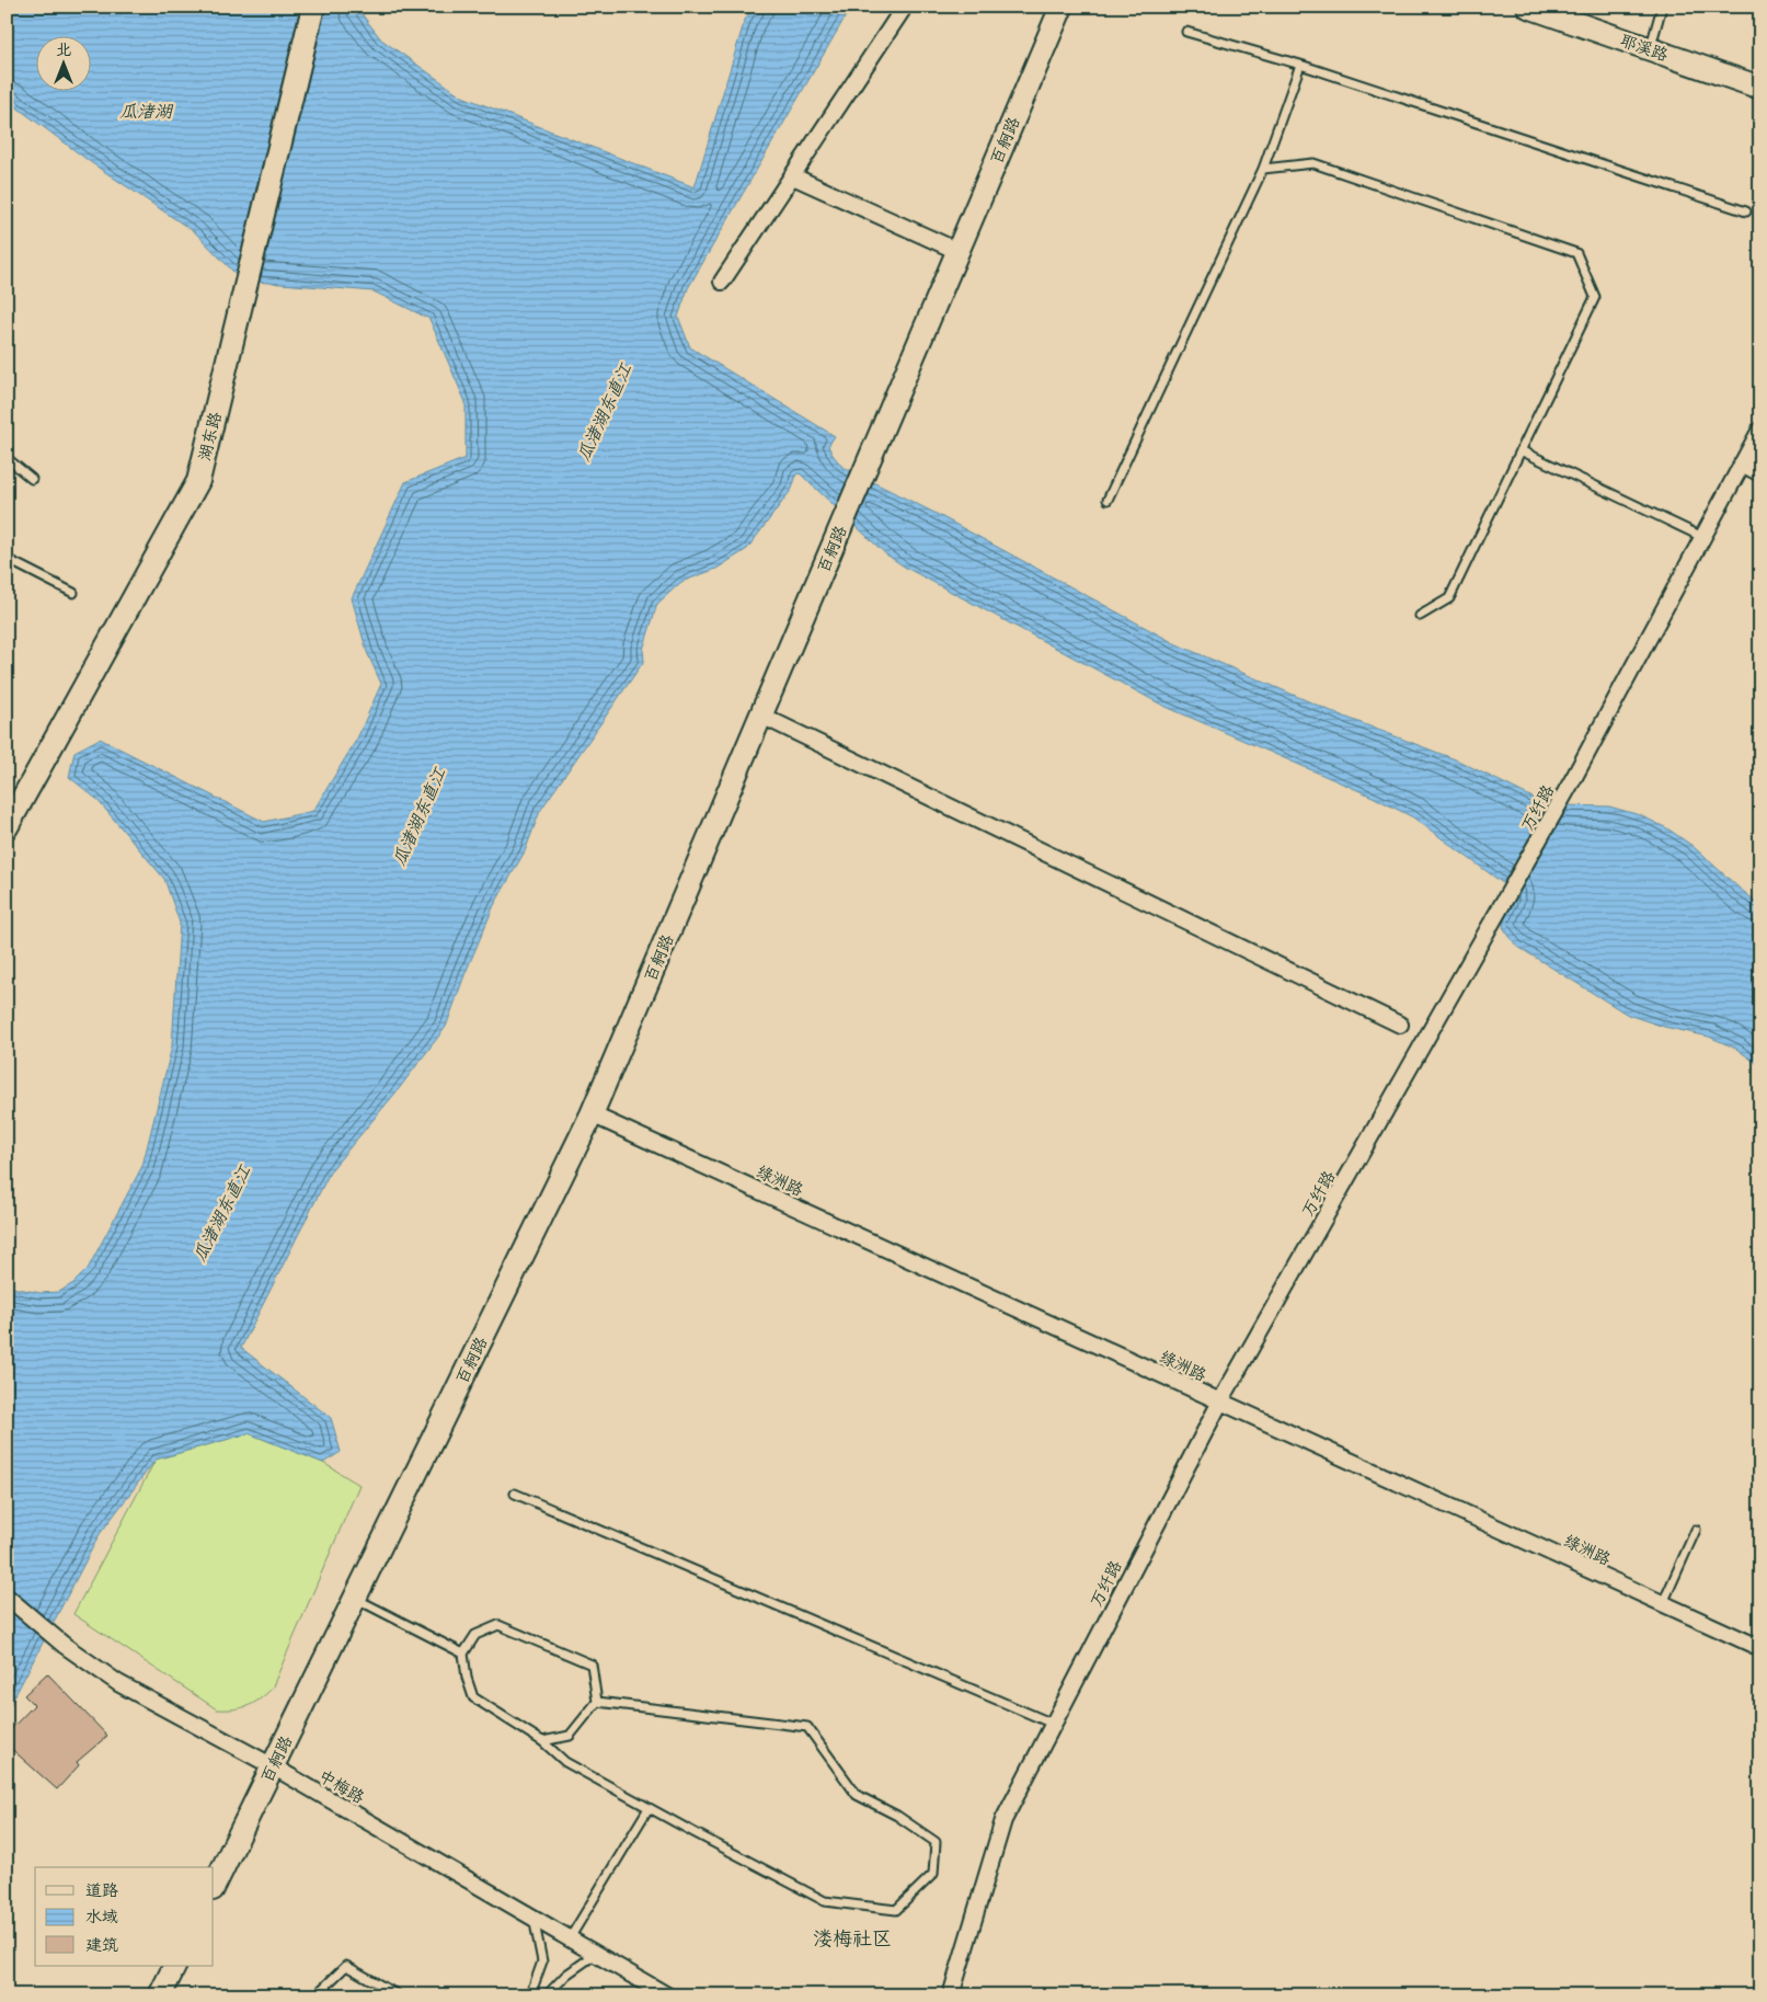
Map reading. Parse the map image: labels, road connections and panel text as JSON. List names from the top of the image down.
{
  "streets": {
    "street": [
      "耶溪路",
      "百舸路",
      "湖东路",
      "万纤路",
      "绿洲路",
      "中梅路"
    ]
  },
  "crossings": [
    ["百舸路", "绿洲路"],
    ["百舸路", "中梅路"],
    ["万纤路", "绿洲路"]
  ],
  "districts": ["溇梅社区"],
  "water": ["瓜渚湖", "瓜渚湖东直江"],
  "legend": ["道路", "水域", "建筑"],
  "north": "top"
}
